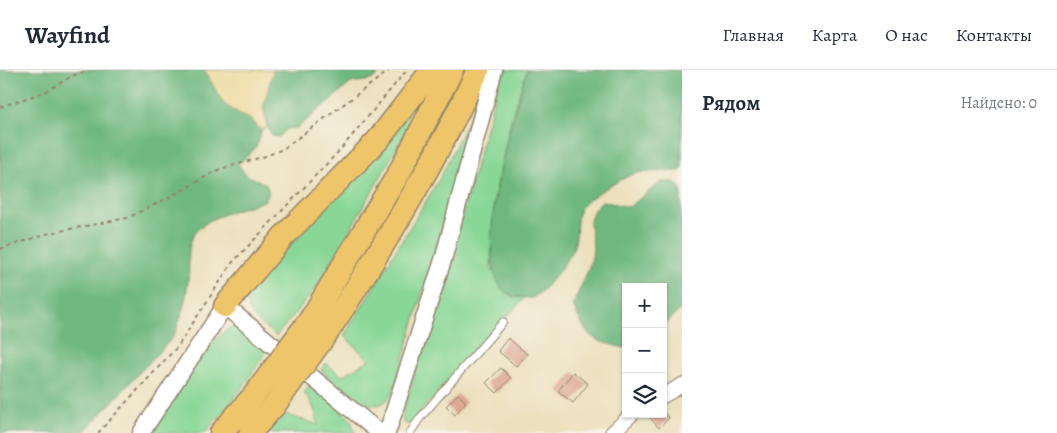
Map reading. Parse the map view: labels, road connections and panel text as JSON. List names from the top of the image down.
{
  "page": {
    "header": "Wayfind",
    "nav": [
      "Главная",
      "Карта",
      "О нас",
      "Контакты"
    ],
    "heading": ["Рядом", "Найдено: 0"],
    "map_buttons": ["+", "−"]
  }
}
